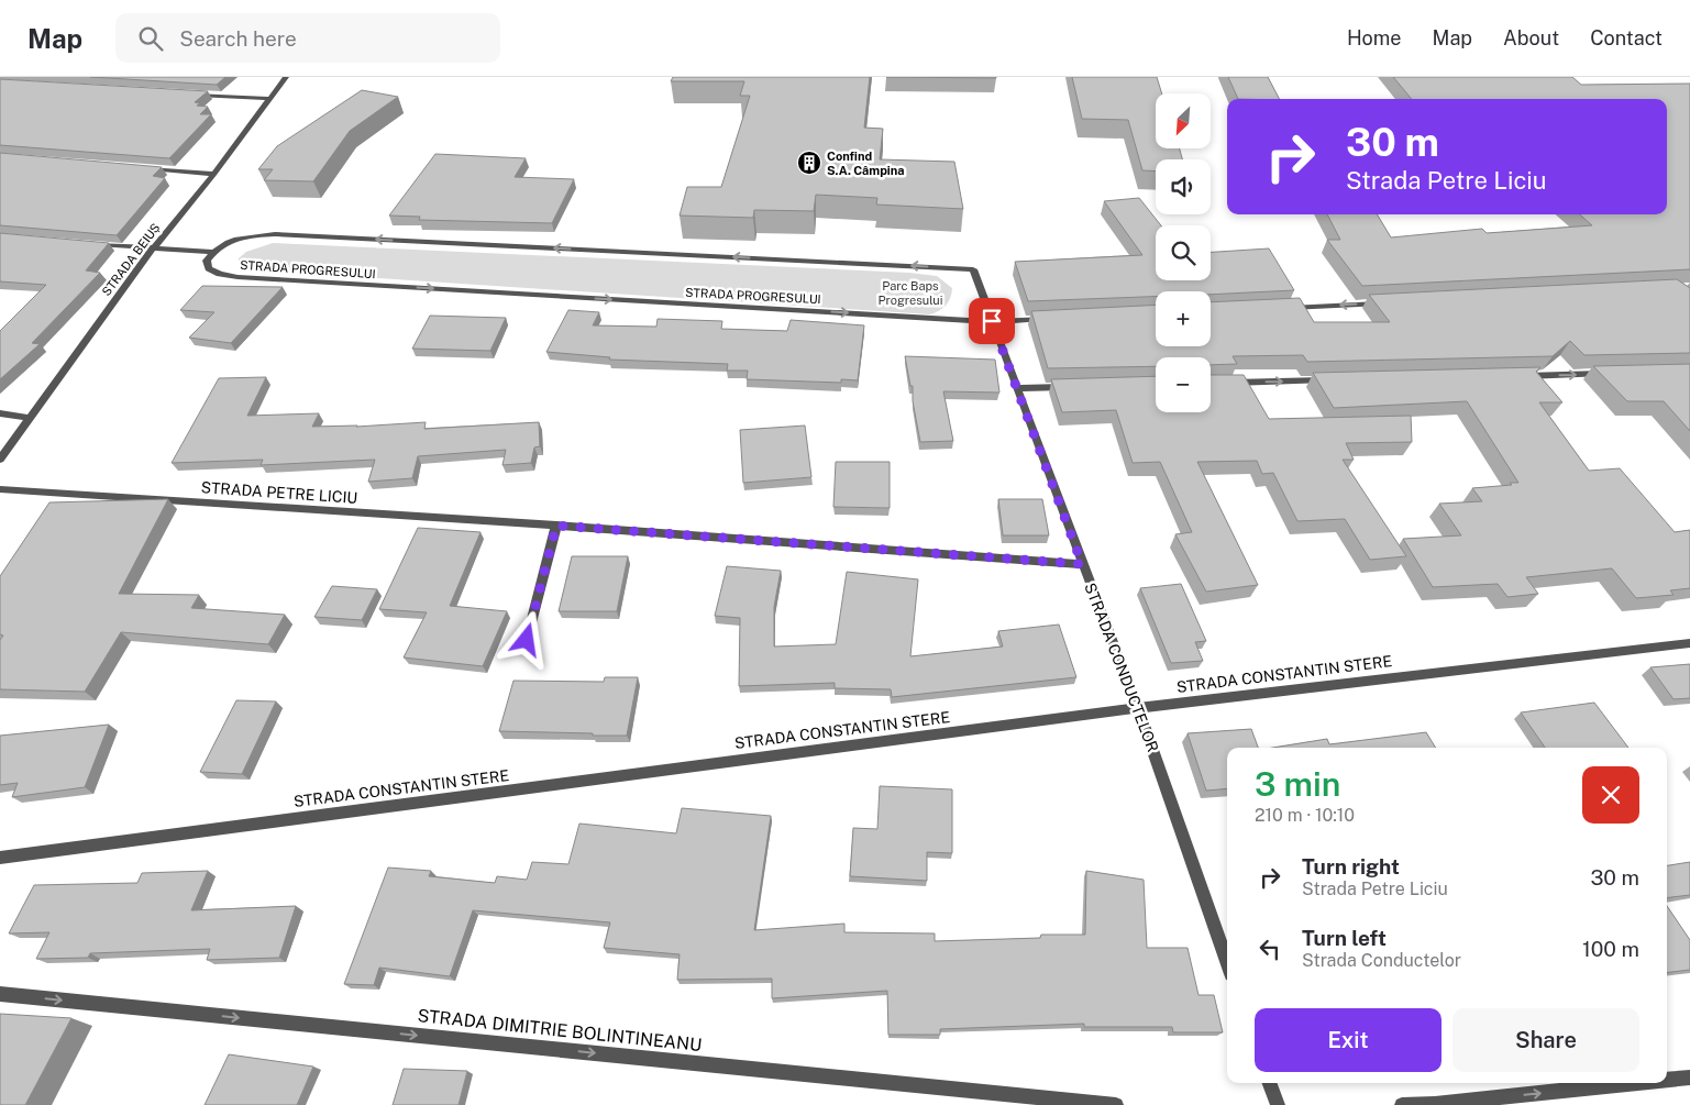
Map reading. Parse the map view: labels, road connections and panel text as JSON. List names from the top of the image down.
{
  "streets": {
    "street": [
      "STRADA BEIUȘ",
      "STRADA PROGRESULUI",
      "STRADA PETRE LICIU",
      "STRADA CONDUCTELOR",
      "STRADA CONSTANTIN STERE",
      "STRADA DIMITRIE BOLINTINEANU"
    ]
  },
  "crossings": [
    ["STRADA PROGRESULUI", "STRADA CONDUCTELOR"],
    ["STRADA PETRE LICIU", "STRADA CONDUCTELOR"],
    ["STRADA CONDUCTELOR", "STRADA CONSTANTIN STERE"]
  ],
  "one_way": ["STRADA DIMITRIE BOLINTINEANU"],
  "parks": ["Parc Baps Progresului"],
  "places": {
    "building": ["Confind S.A. Câmpina"]
  },
  "north": "bottom left",
  "page": {
    "header": "Map",
    "search": "Search here",
    "nav": [
      "Home",
      "Map",
      "About",
      "Contact"
    ],
    "map_buttons": ["+", "−"],
    "turn": ["30 m", "Strada Petre Liciu"],
    "heading": ["3 min", "210 m · 10:10"],
    "list": [
      {
        "name": "Turn right",
        "note": "Strada Petre Liciu",
        "value": "30 m"
      },
      {
        "name": "Turn left",
        "note": "Strada Conductelor",
        "value": "100 m"
      }
    ],
    "buttons": ["Exit", "Share"]
  }
}
